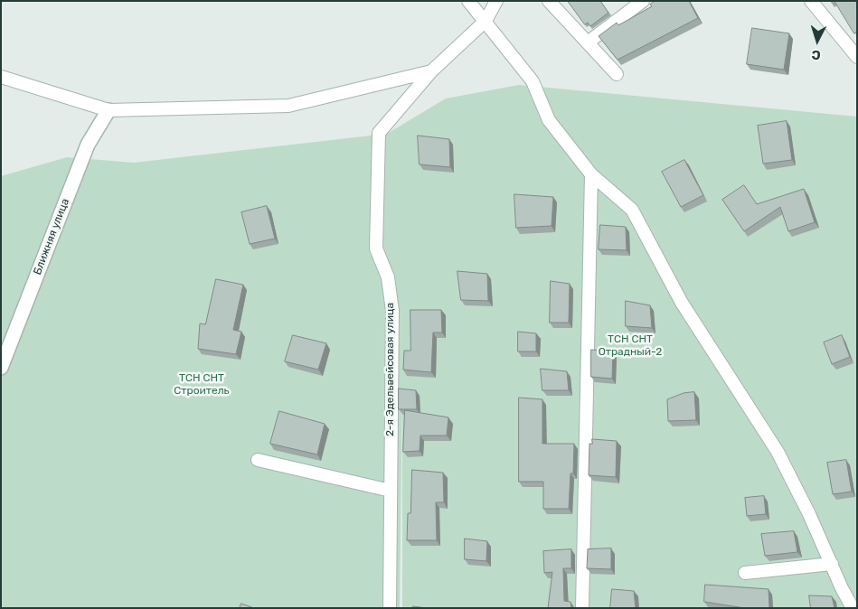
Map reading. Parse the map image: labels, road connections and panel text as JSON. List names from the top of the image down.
{
  "streets": {
    "street": ["Ближняя улица"],
    "lane": ["2-я Эдельвейсовая улица"]
  },
  "parks": ["ТСН СНТ Отрадный-2", "ТСН СНТ Строитель"],
  "north": "bottom"
}
